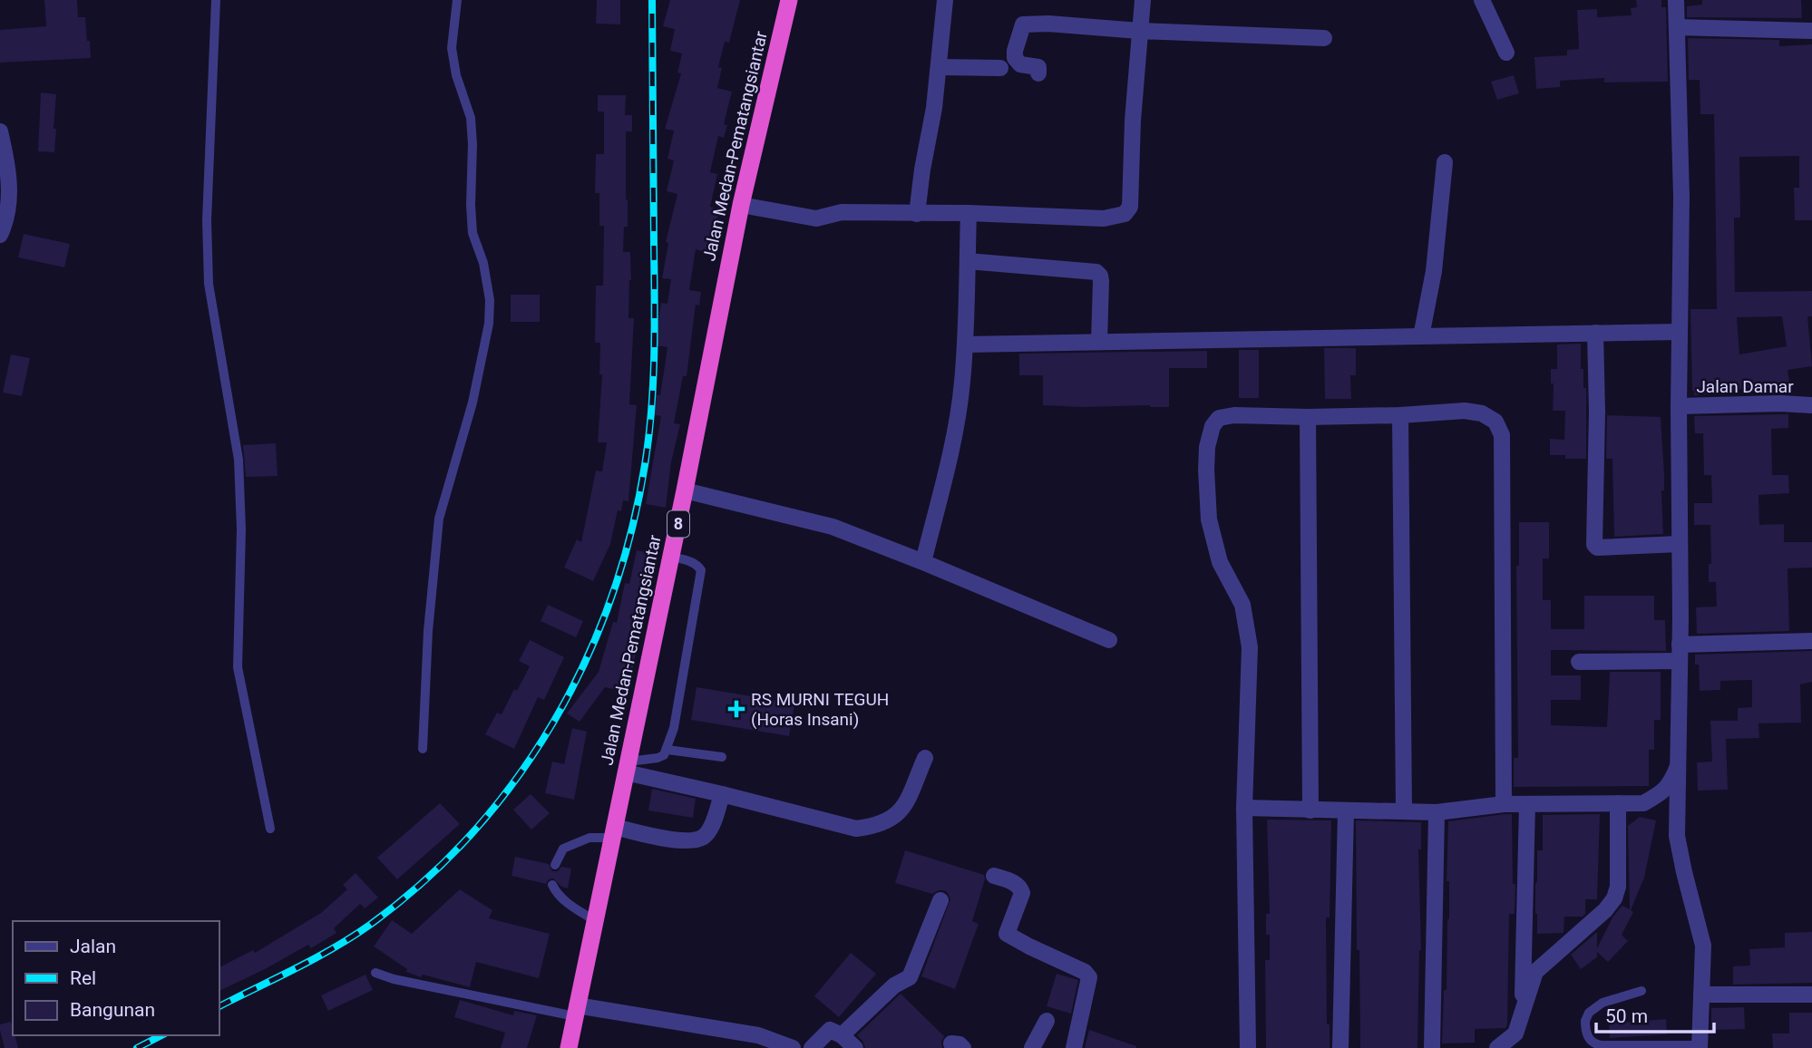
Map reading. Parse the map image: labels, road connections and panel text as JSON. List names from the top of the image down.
{
  "streets": {
    "highway": ["Jalan Medan-Pematangsiantar", "8"],
    "street": ["Jalan Damar"]
  },
  "places": {
    "health": ["RS MURNI TEGUH (Horas Insani)"]
  },
  "legend": ["Jalan", "Rel", "Bangunan"],
  "scale_bar": "50 m"
}
